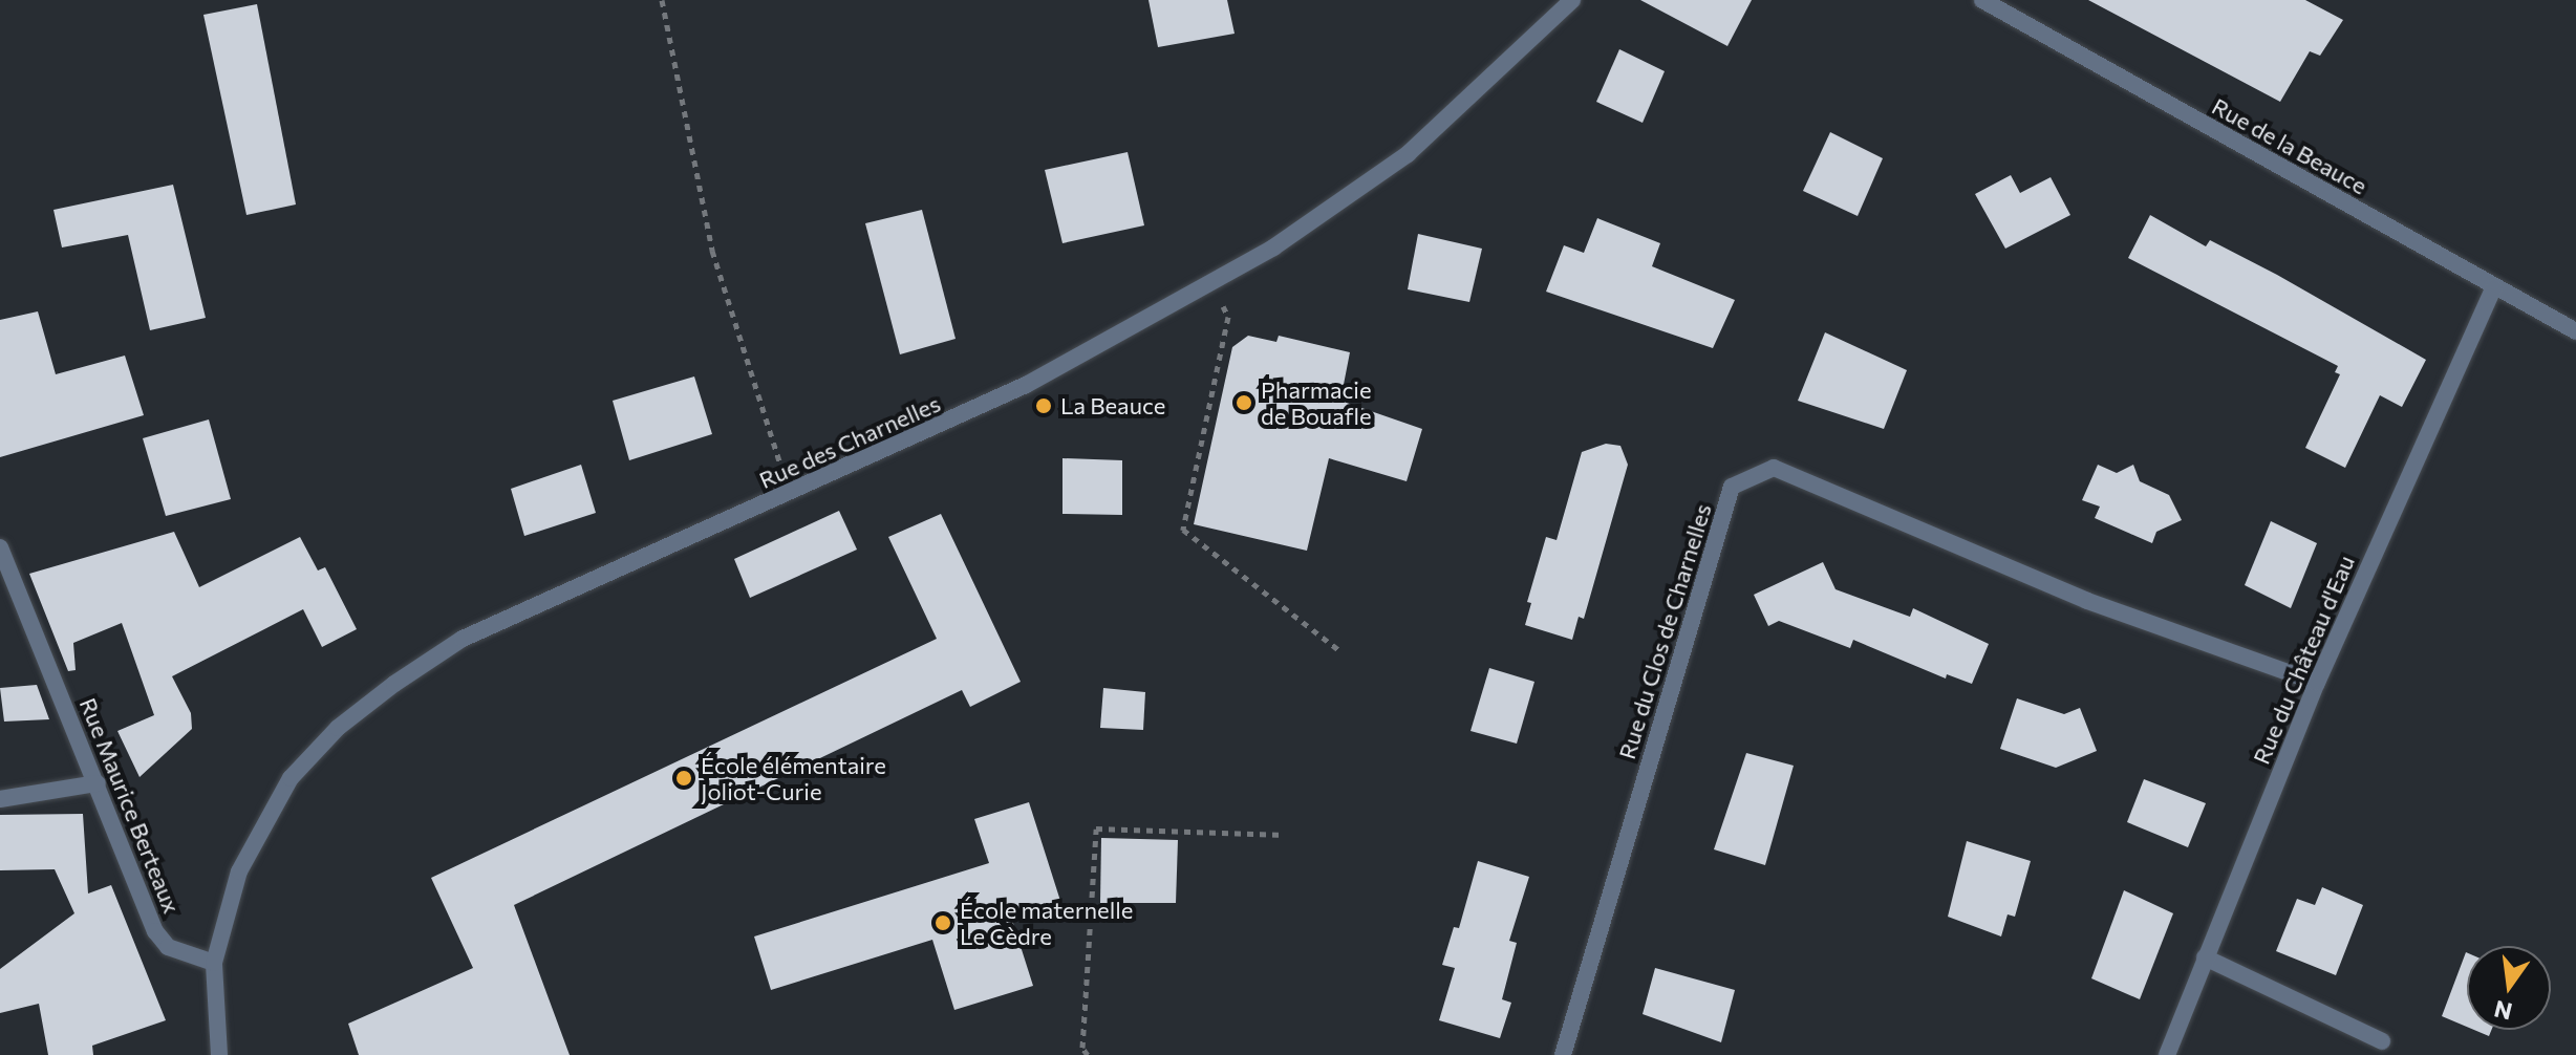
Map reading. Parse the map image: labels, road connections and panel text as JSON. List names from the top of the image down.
{
  "streets": {
    "street": [
      "Rue de la Beauce",
      "Rue des Charnelles",
      "Rue du Clos de Charnelles",
      "Rue du Château d'Eau",
      "Rue Maurice Berteaux"
    ]
  },
  "crossings": [
    ["Rue de la Beauce", "Rue du Château d'Eau"],
    ["Rue des Charnelles", "Rue Maurice Berteaux"],
    ["Rue du Clos de Charnelles", "Rue du Château d'Eau"]
  ],
  "places": [
    "Pharmacie de Bouafle",
    "La Beauce",
    "École élémentaire Joliot-Curie",
    "École maternelle Le Cèdre"
  ],
  "north": "bottom"
}
